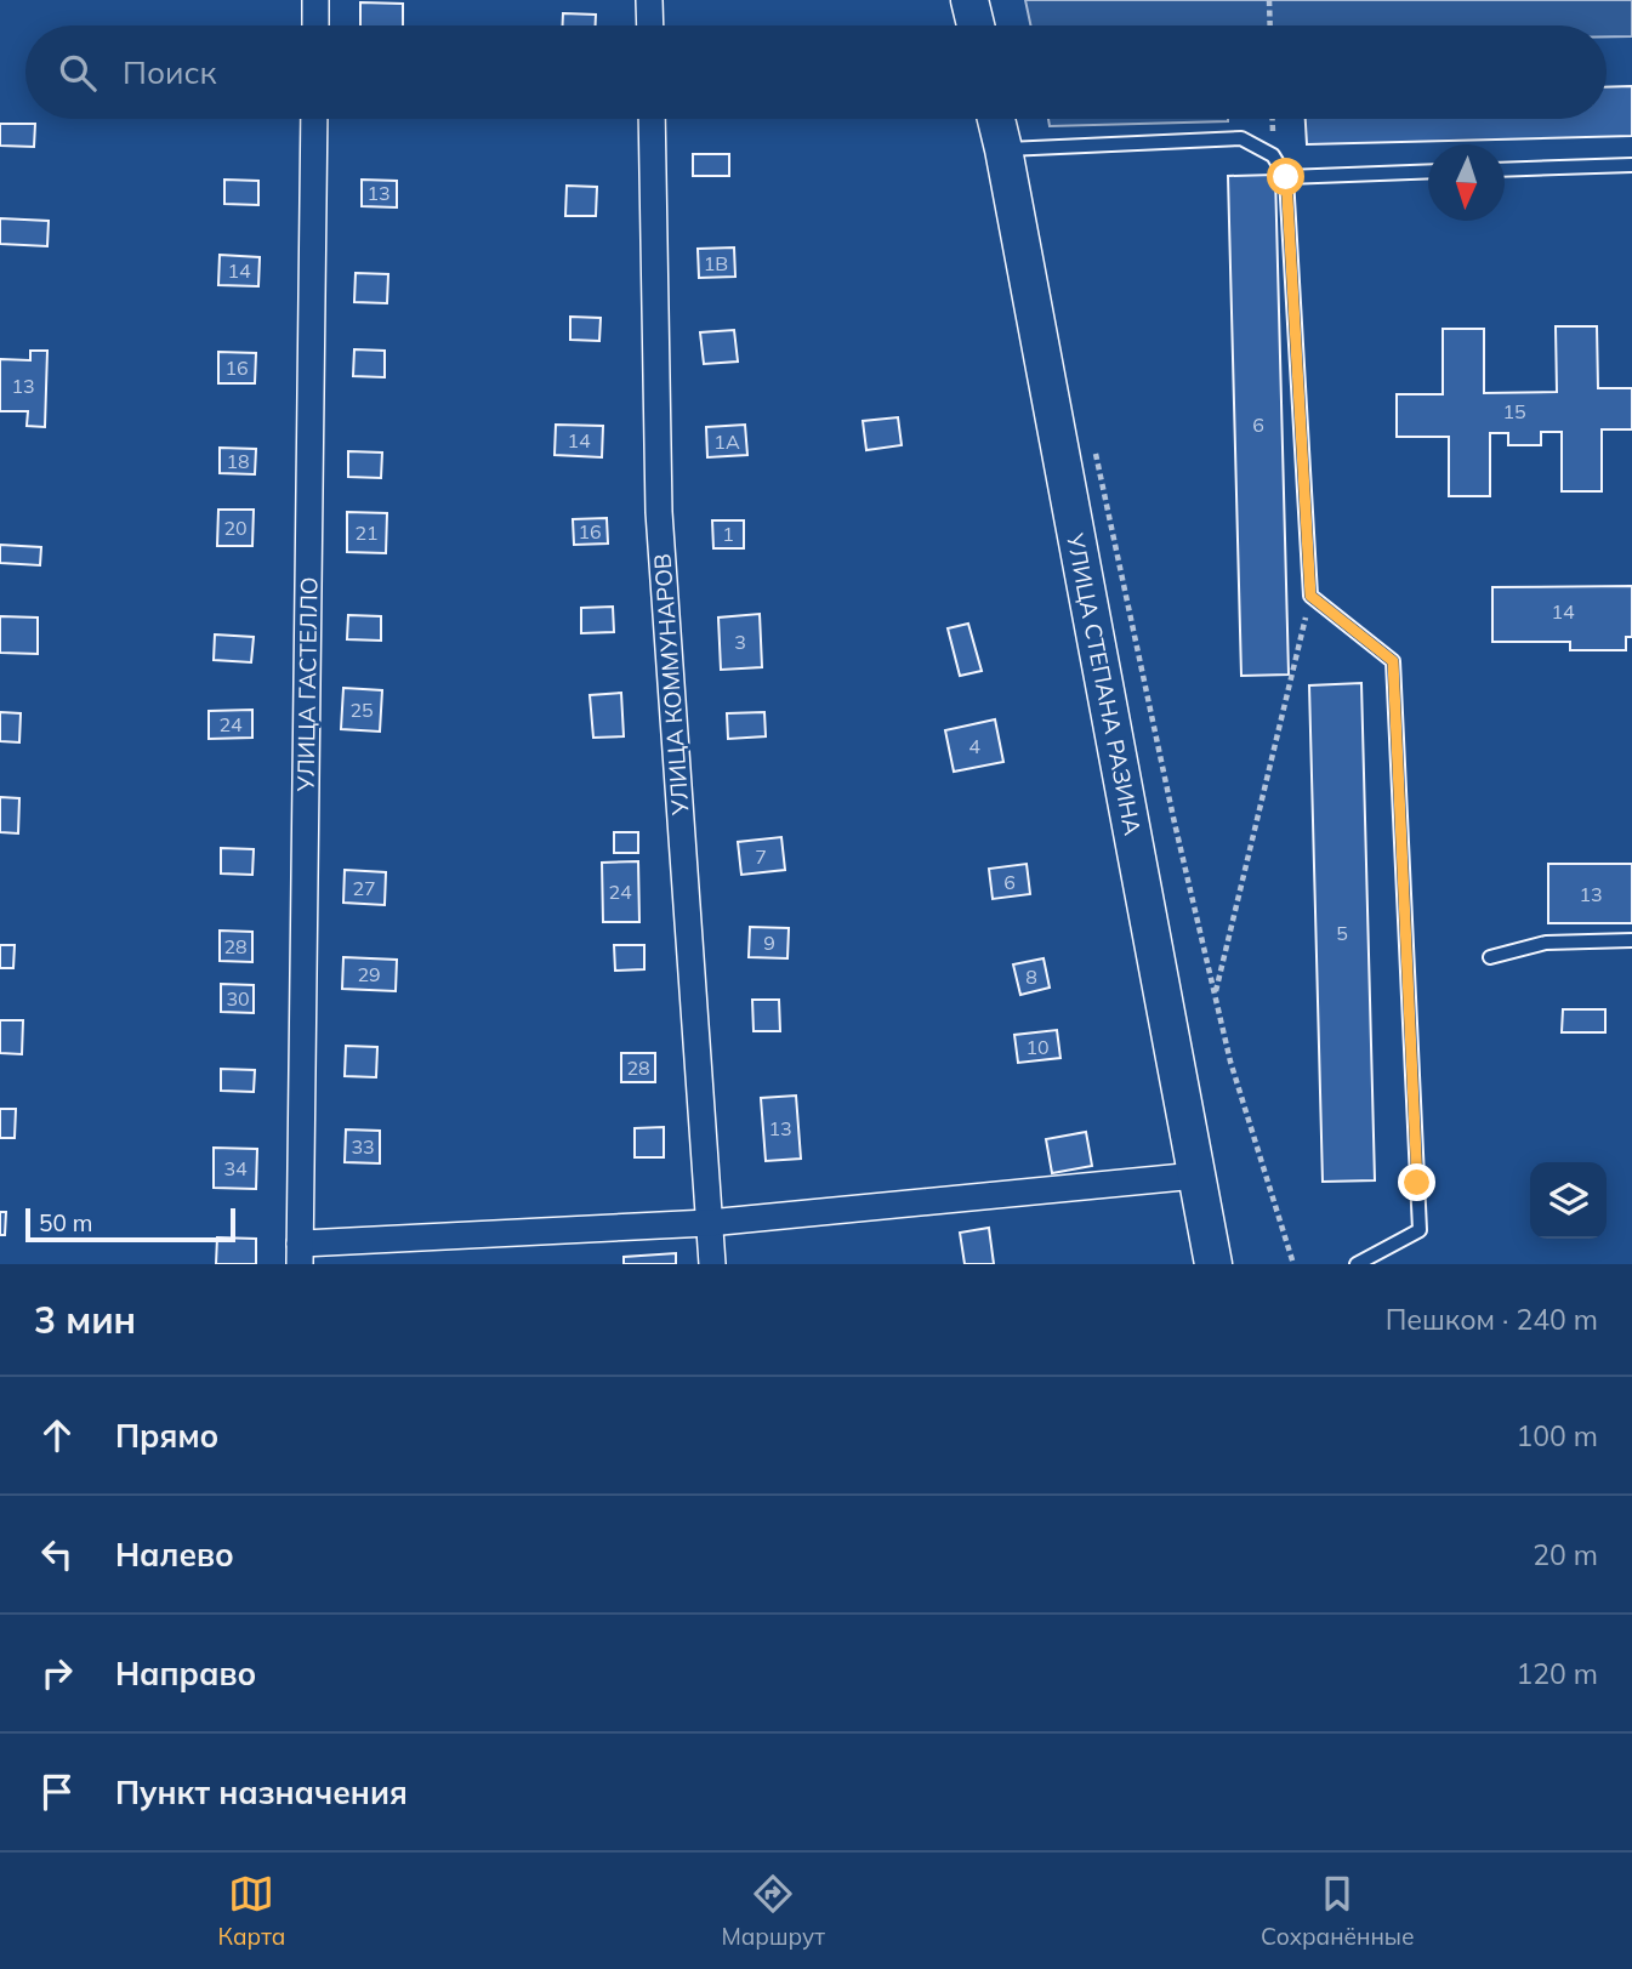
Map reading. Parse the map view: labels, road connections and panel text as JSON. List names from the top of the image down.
{
  "streets": {
    "main road": ["УЛИЦА СТЕПАНА РАЗИНА"],
    "street": ["УЛИЦА ГАСТЕЛЛО", "УЛИЦА КОММУНАРОВ"]
  },
  "house_numbers": [
    "13",
    "1В",
    "14",
    "16",
    "13",
    "15",
    "6",
    "14",
    "1А",
    "18",
    "20",
    "16",
    "21",
    "1",
    "14",
    "3",
    "25",
    "24",
    "4",
    "7",
    "6",
    "27",
    "24",
    "13",
    "5",
    "9",
    "28",
    "29",
    "8",
    "30",
    "10",
    "28",
    "13",
    "33",
    "34"
  ],
  "scale_bar": "50 m",
  "north": "bottom",
  "page": {
    "search": "Поиск",
    "scale": "50 m",
    "heading": ["3 мин", "Пешком · 240 m"],
    "list": [
      ["Прямо", "100 m"],
      ["Налево", "20 m"],
      ["Направо", "120 m"],
      "Пункт назначения"
    ],
    "nav": ["Карта", "Маршрут", "Сохранённые"]
  }
}
